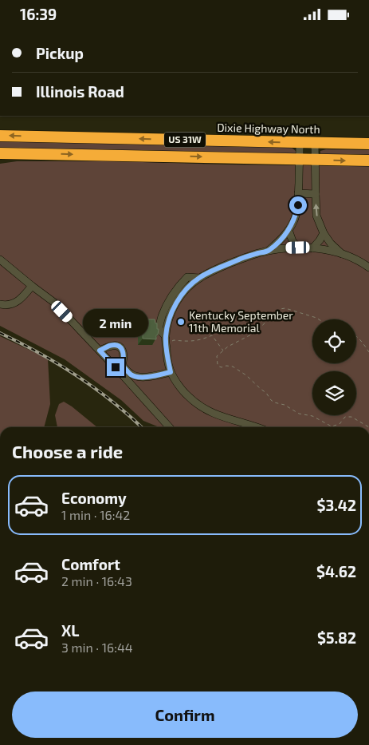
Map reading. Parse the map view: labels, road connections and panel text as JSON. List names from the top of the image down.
{
  "streets": {
    "highway": ["Dixie Highway North", "US 31W"]
  },
  "places": ["Kentucky September 11th Memorial"],
  "page": {
    "status": "16:39",
    "banner": ["Pickup", "Illinois Road"],
    "bubble": "2 min",
    "heading": "Choose a ride",
    "list": [
      {
        "name": "Economy",
        "note": "1 min · 16:42",
        "value": "$3.42"
      },
      {
        "name": "Comfort",
        "note": "2 min · 16:43",
        "value": "$4.62"
      },
      {
        "name": "XL",
        "note": "3 min · 16:44",
        "value": "$5.82"
      }
    ],
    "buttons": "Confirm"
  }
}
